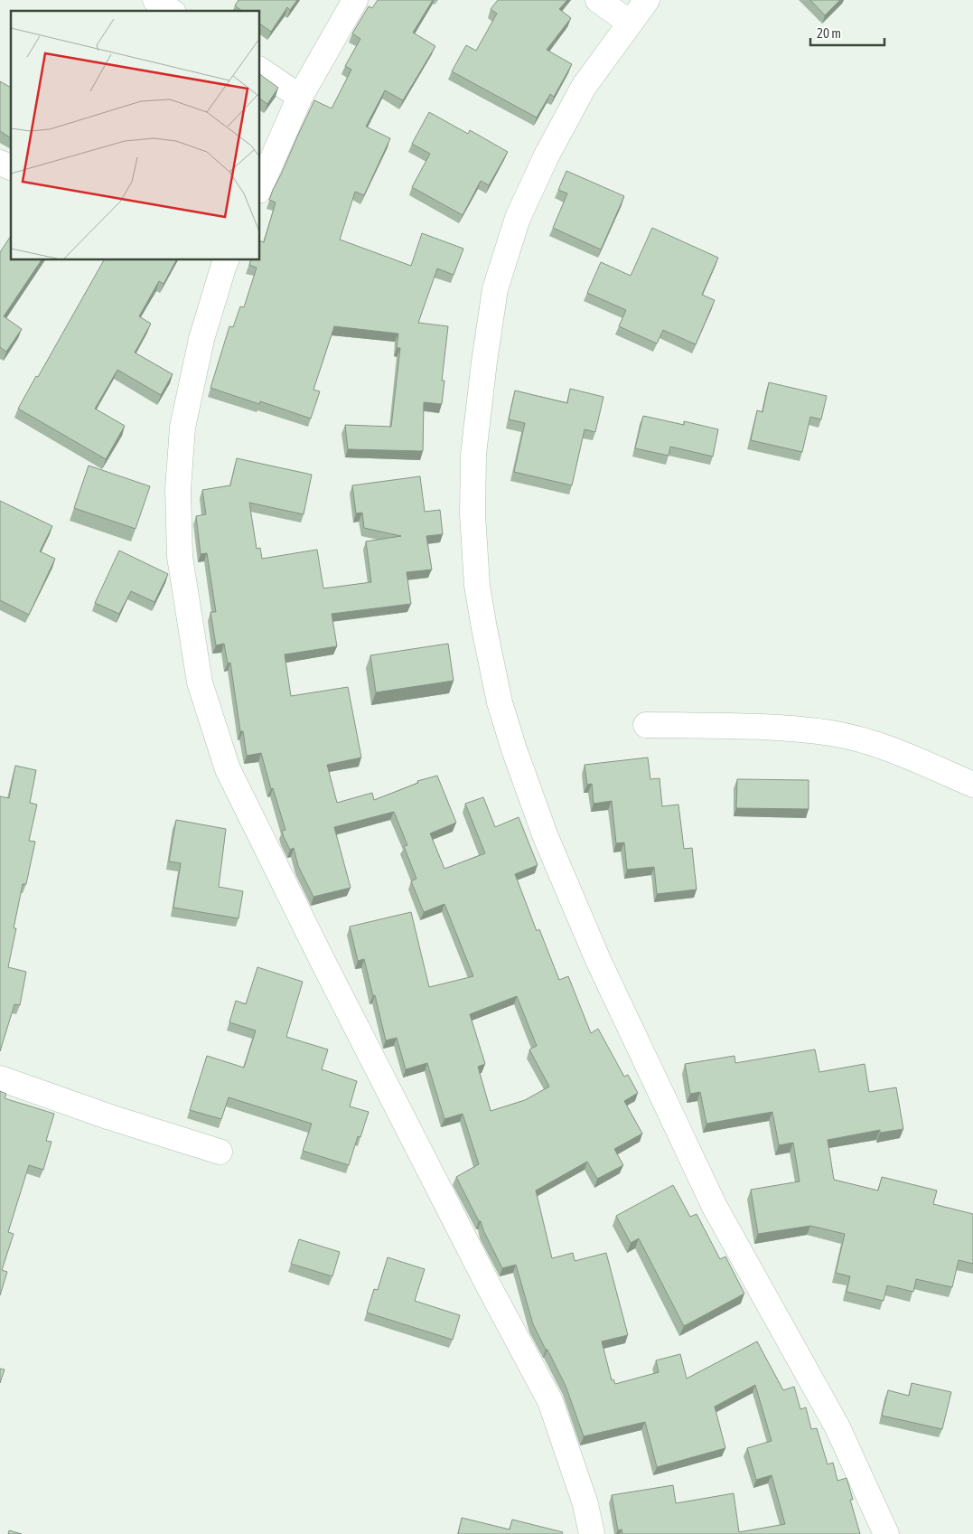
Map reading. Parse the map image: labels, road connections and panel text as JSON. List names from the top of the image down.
{
  "scale_bar": "20 m"
}
